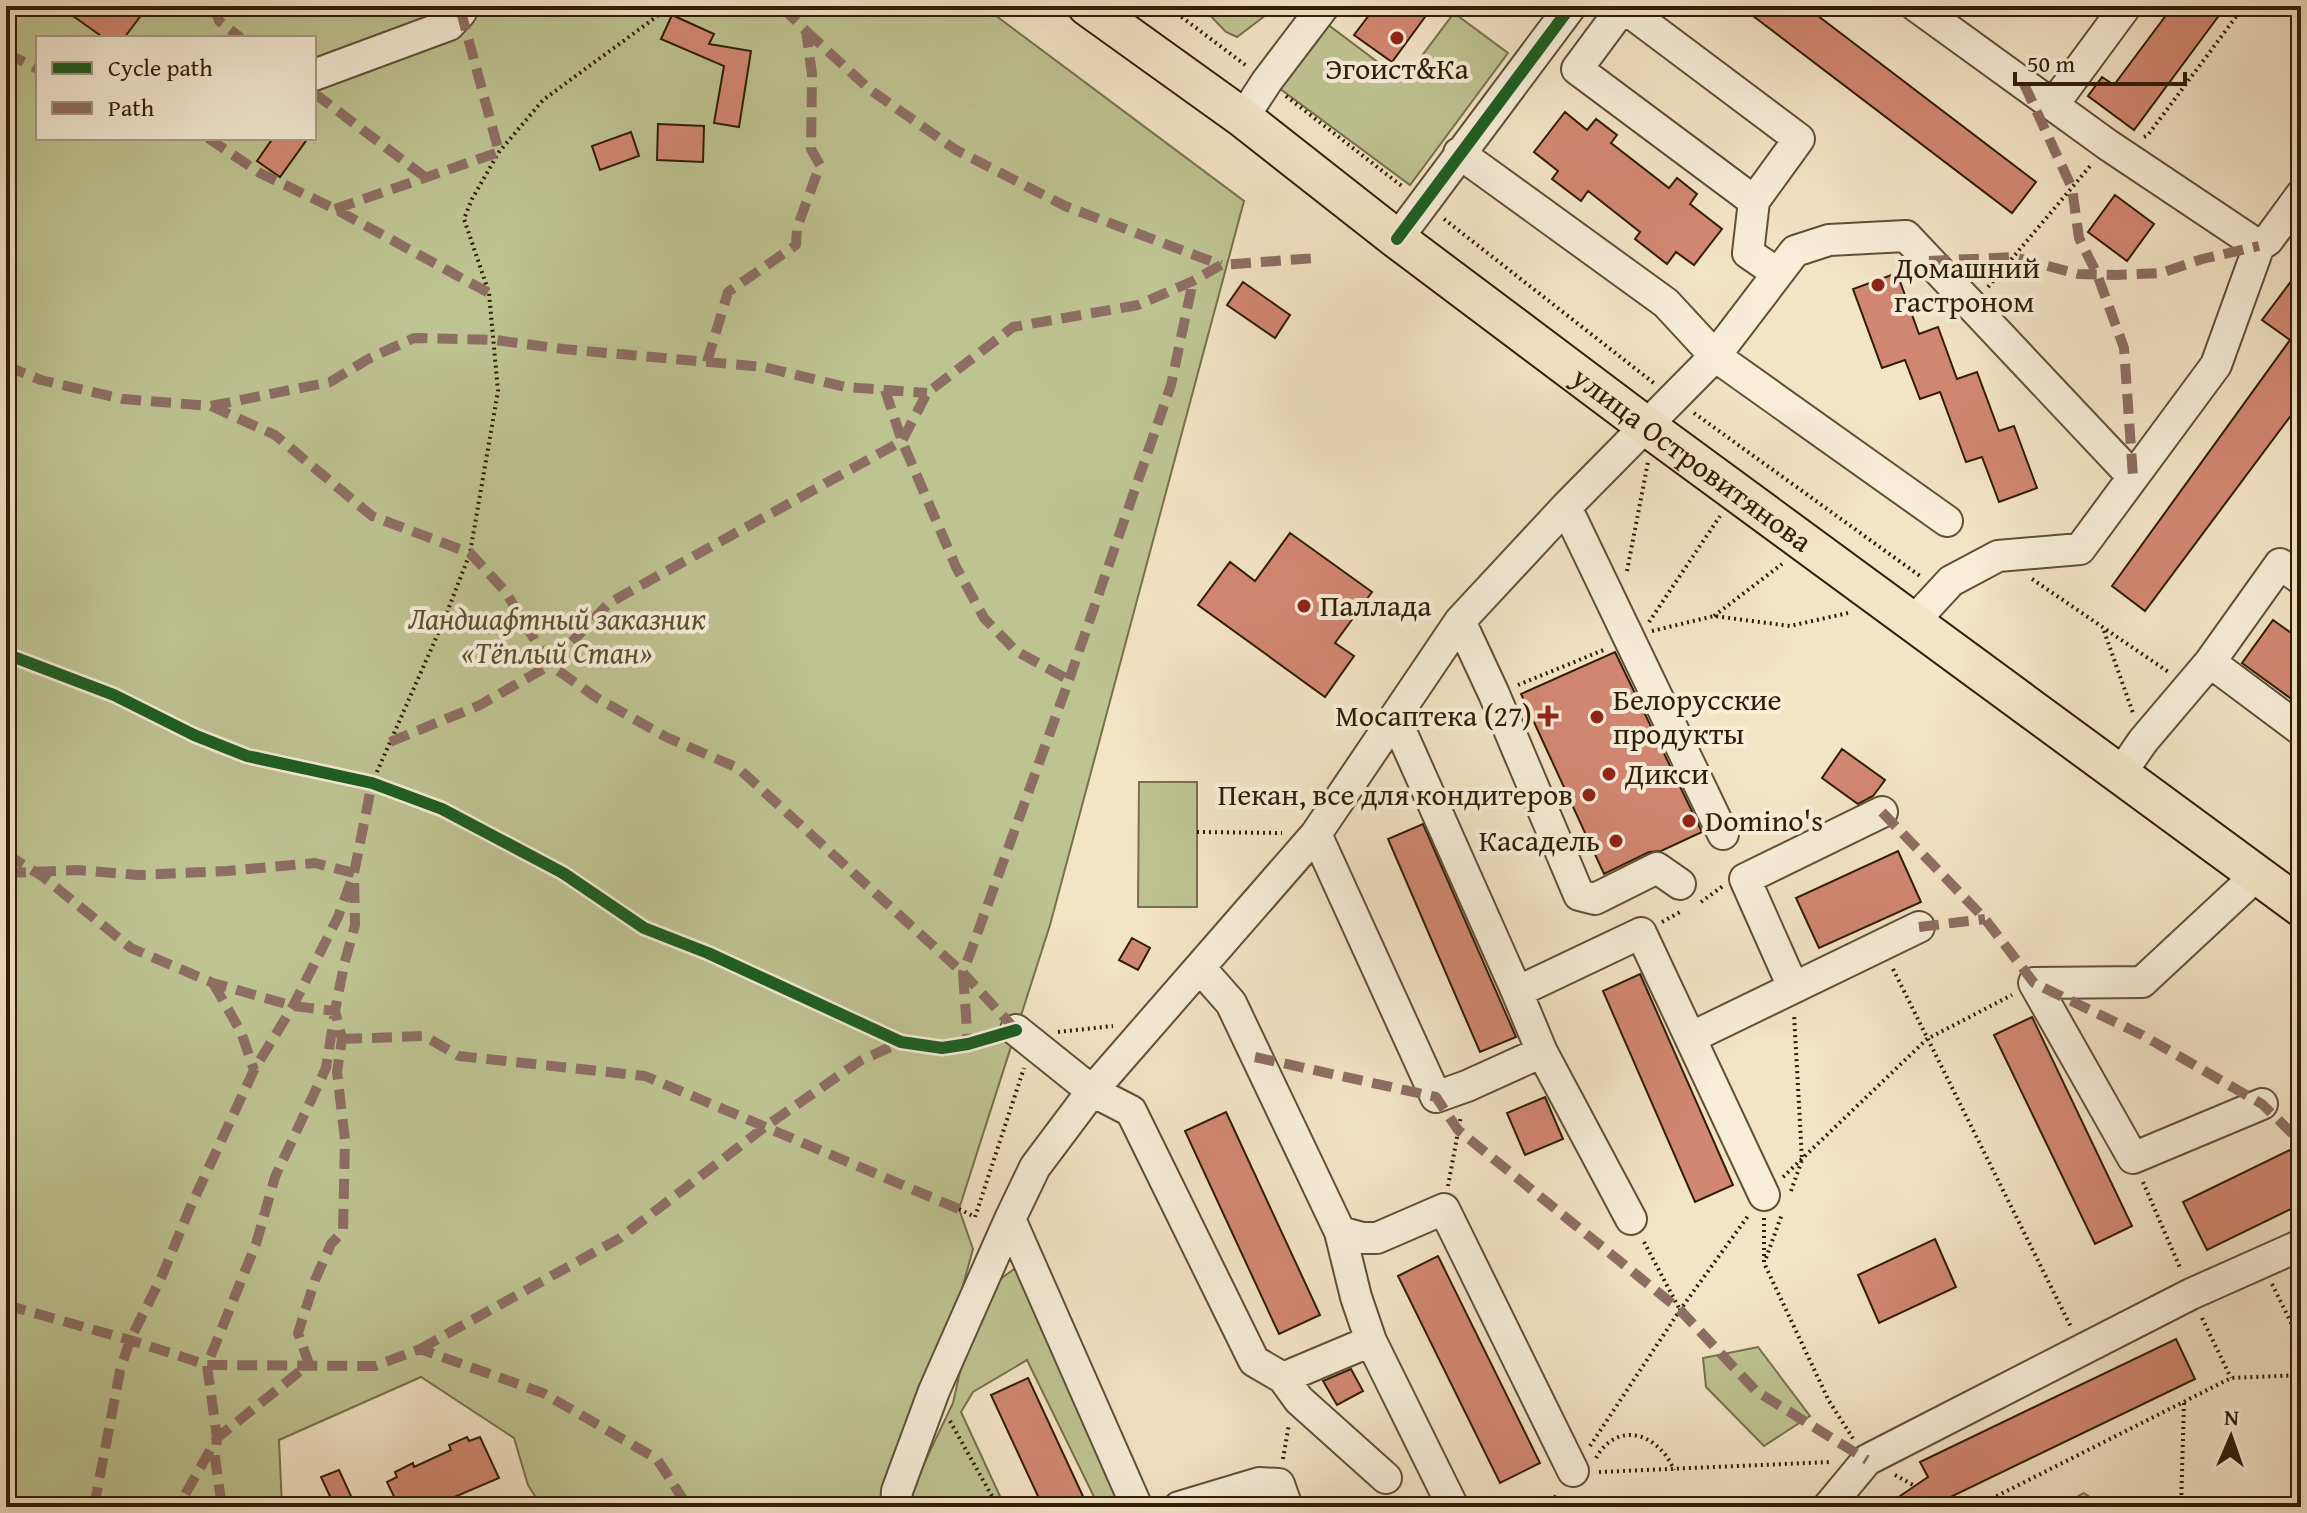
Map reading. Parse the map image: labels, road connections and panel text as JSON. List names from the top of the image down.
{
  "streets": {
    "main road": ["улица Островитянова"]
  },
  "parks": ["Ландшафтный заказник «Тёплый Стан»"],
  "places": {
    "other": [
      "Эгоист&Ка",
      "Домашний гастроном",
      "Паллада",
      "Белорусские продукты",
      "Дикси",
      "Пекан, все для кондитеров",
      "Domino's",
      "Касадель"
    ],
    "health": ["Мосаптека (27)"]
  },
  "legend": ["Cycle path", "Path"],
  "scale_bar": "50 m",
  "north": "top"
}
